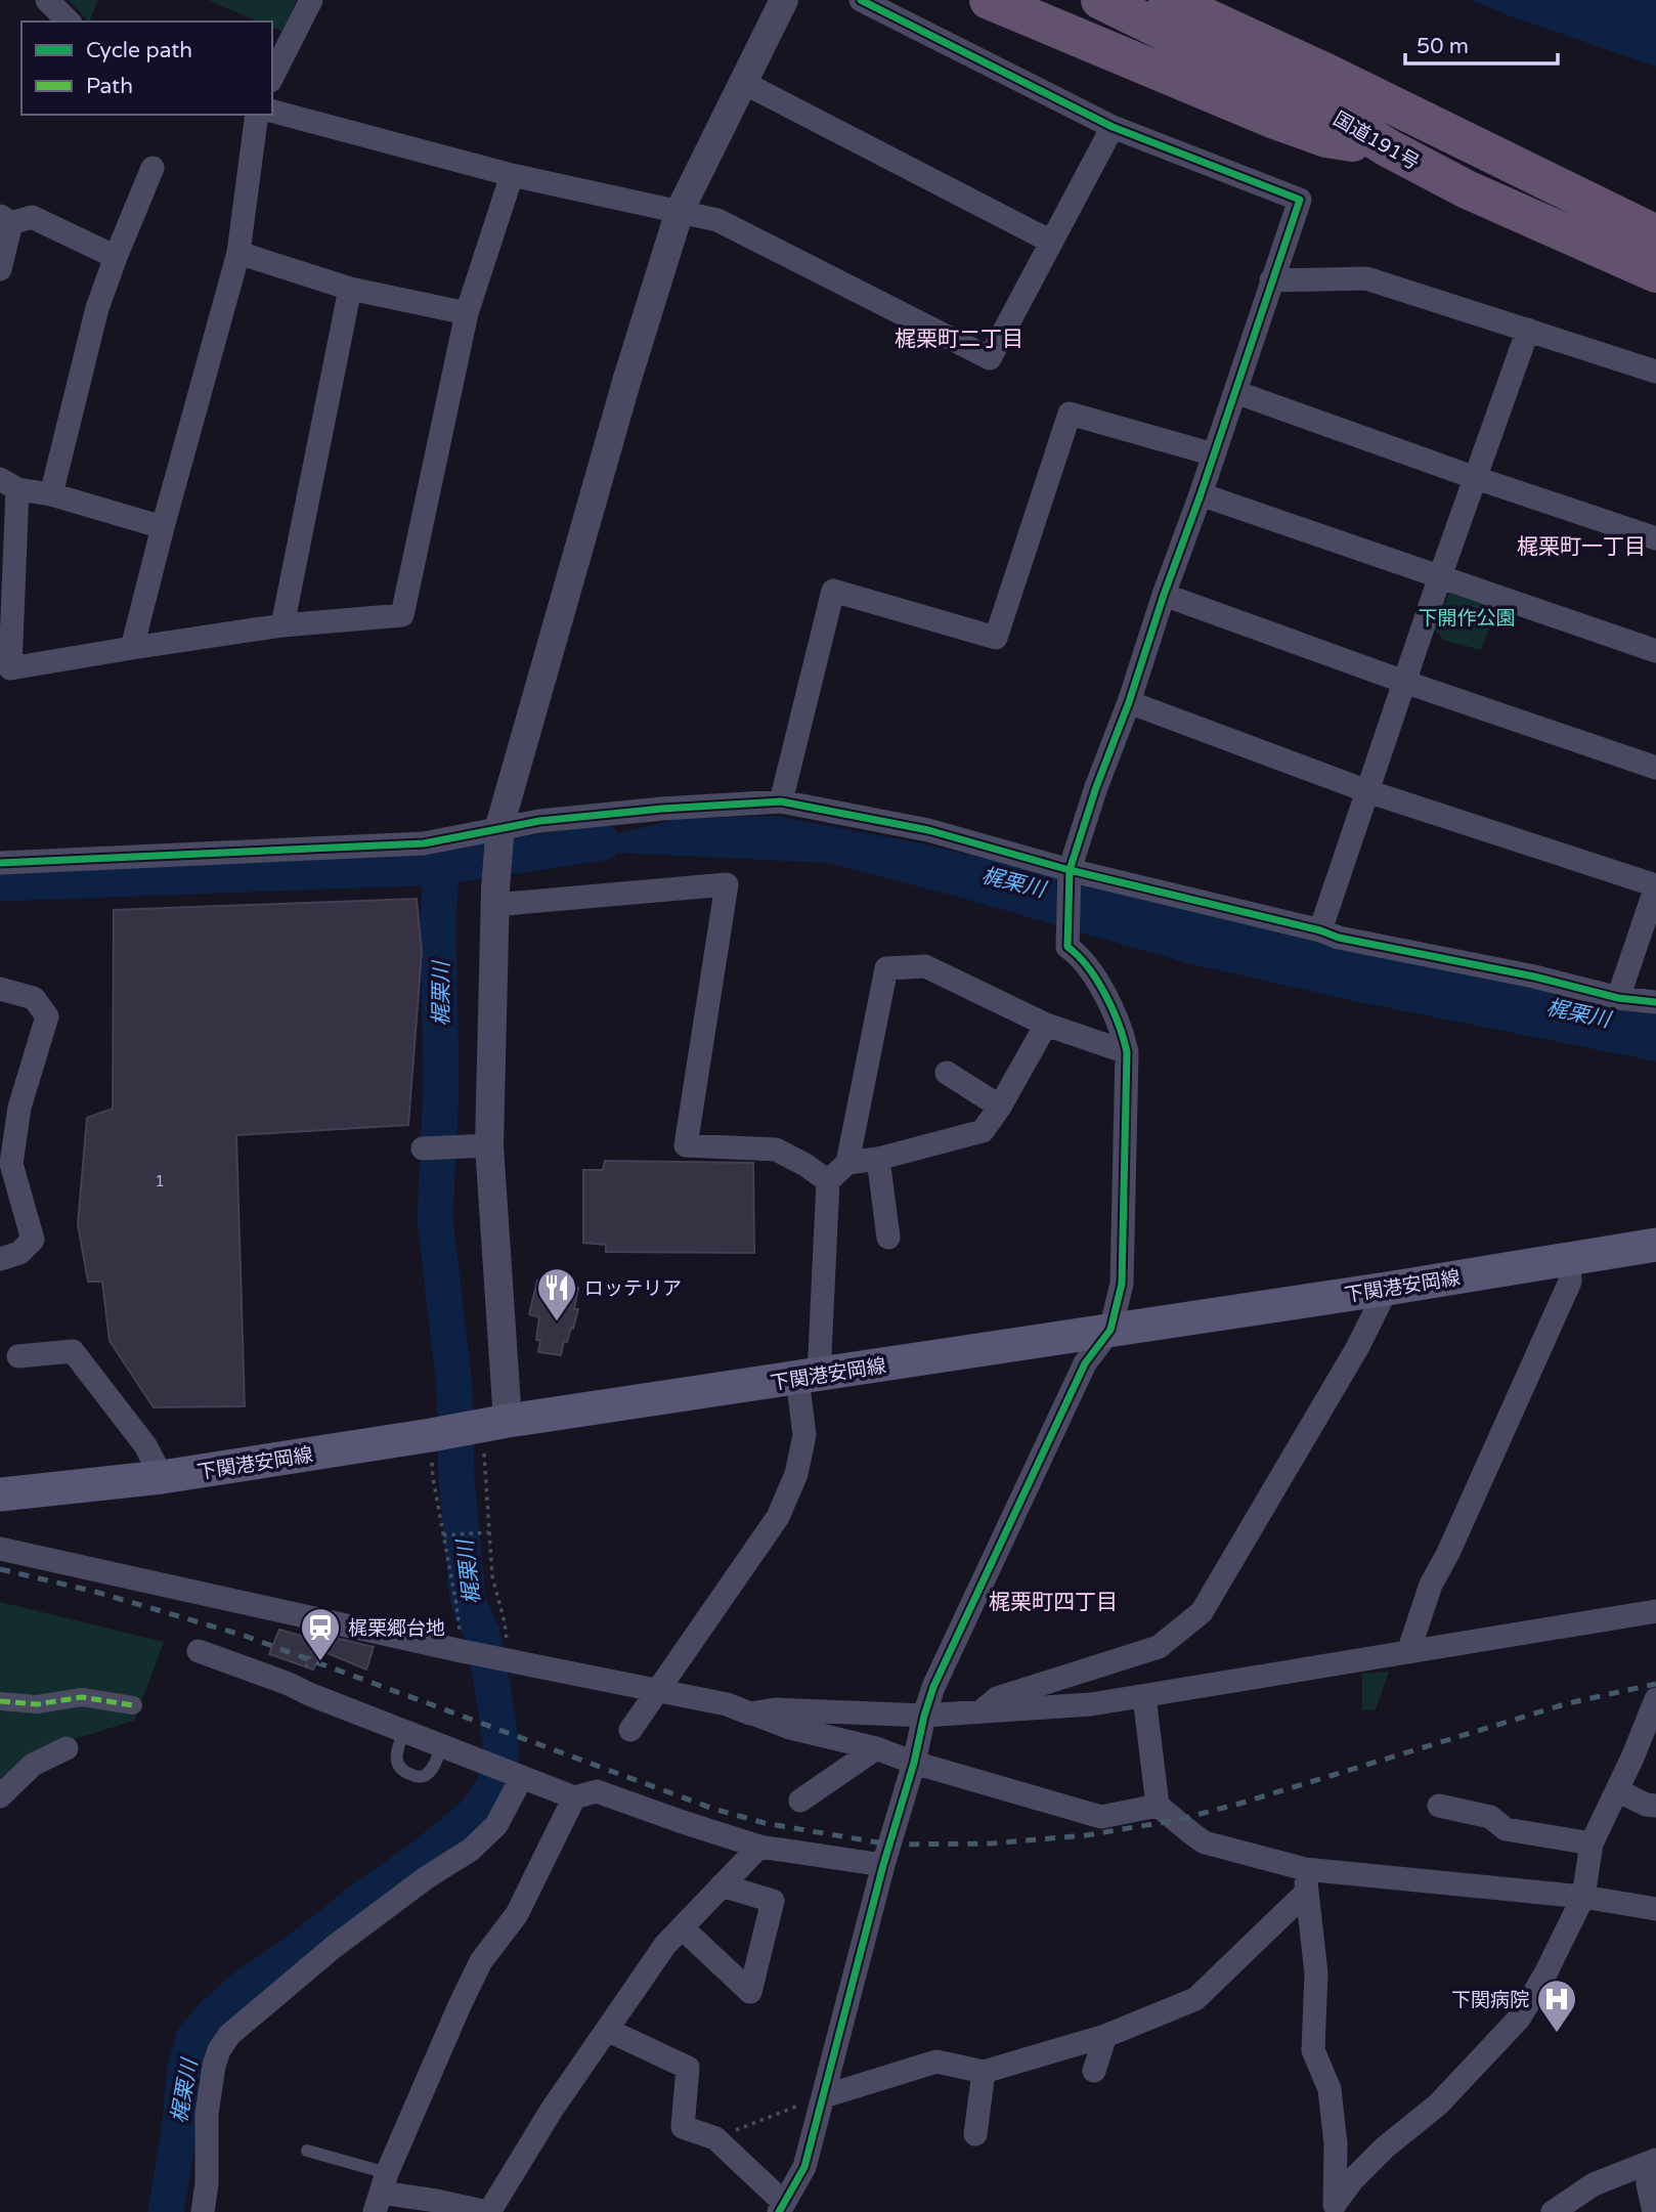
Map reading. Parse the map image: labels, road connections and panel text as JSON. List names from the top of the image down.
{
  "streets": {
    "highway": ["国道191号"],
    "main road": ["下関港安岡線"]
  },
  "districts": ["梶栗町二丁目", "梶栗町一丁目", "梶栗町四丁目"],
  "water": ["梶栗川"],
  "parks": ["下開作公園"],
  "places": {
    "restaurant": ["ロッテリア"],
    "station": ["梶栗郷台地"],
    "hospital": ["下関病院"]
  },
  "house_numbers": ["1"],
  "legend": ["Cycle path", "Path"],
  "scale_bar": "50 m"
}
